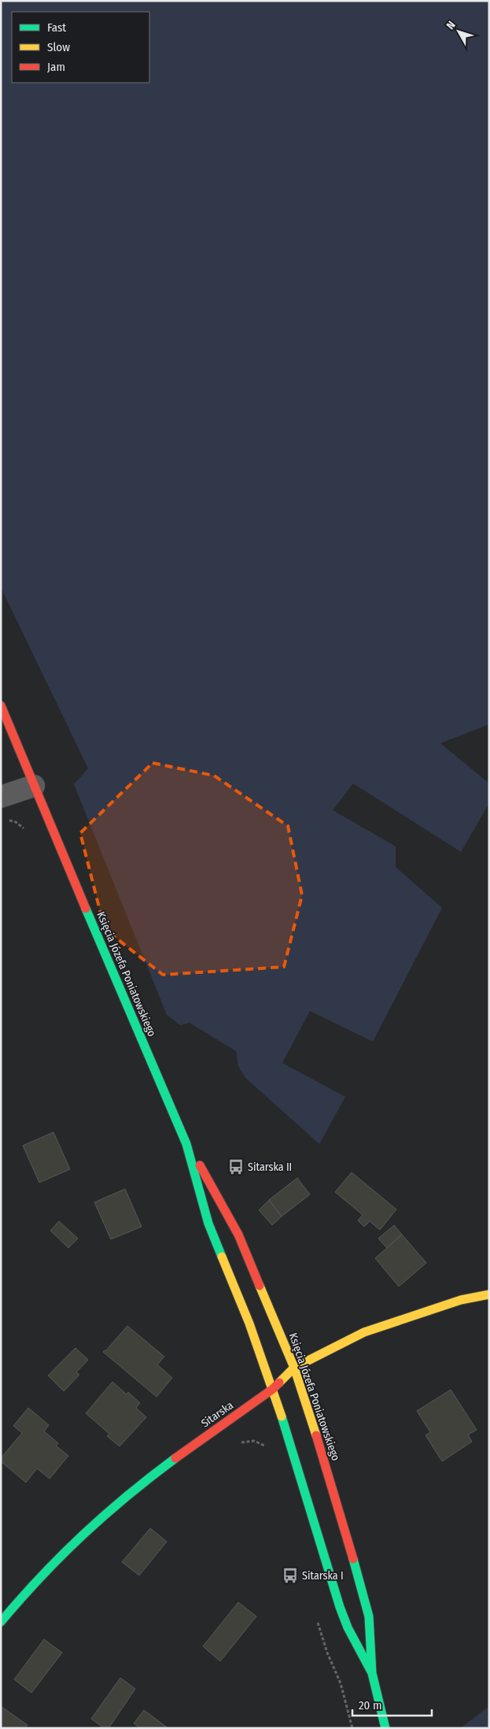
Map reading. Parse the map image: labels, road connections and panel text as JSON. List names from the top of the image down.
{
  "streets": {
    "street": ["Księcia Józefa Poniatowskiego", "Sitarska"]
  },
  "crossings": [
    ["Księcia Józefa Poniatowskiego", "Sitarska"]
  ],
  "places": {
    "bus stop": ["Sitarska II", "Sitarska I"]
  },
  "legend": ["Fast", "Slow", "Jam"],
  "scale_bar": "20 m",
  "north": "top left"
}
